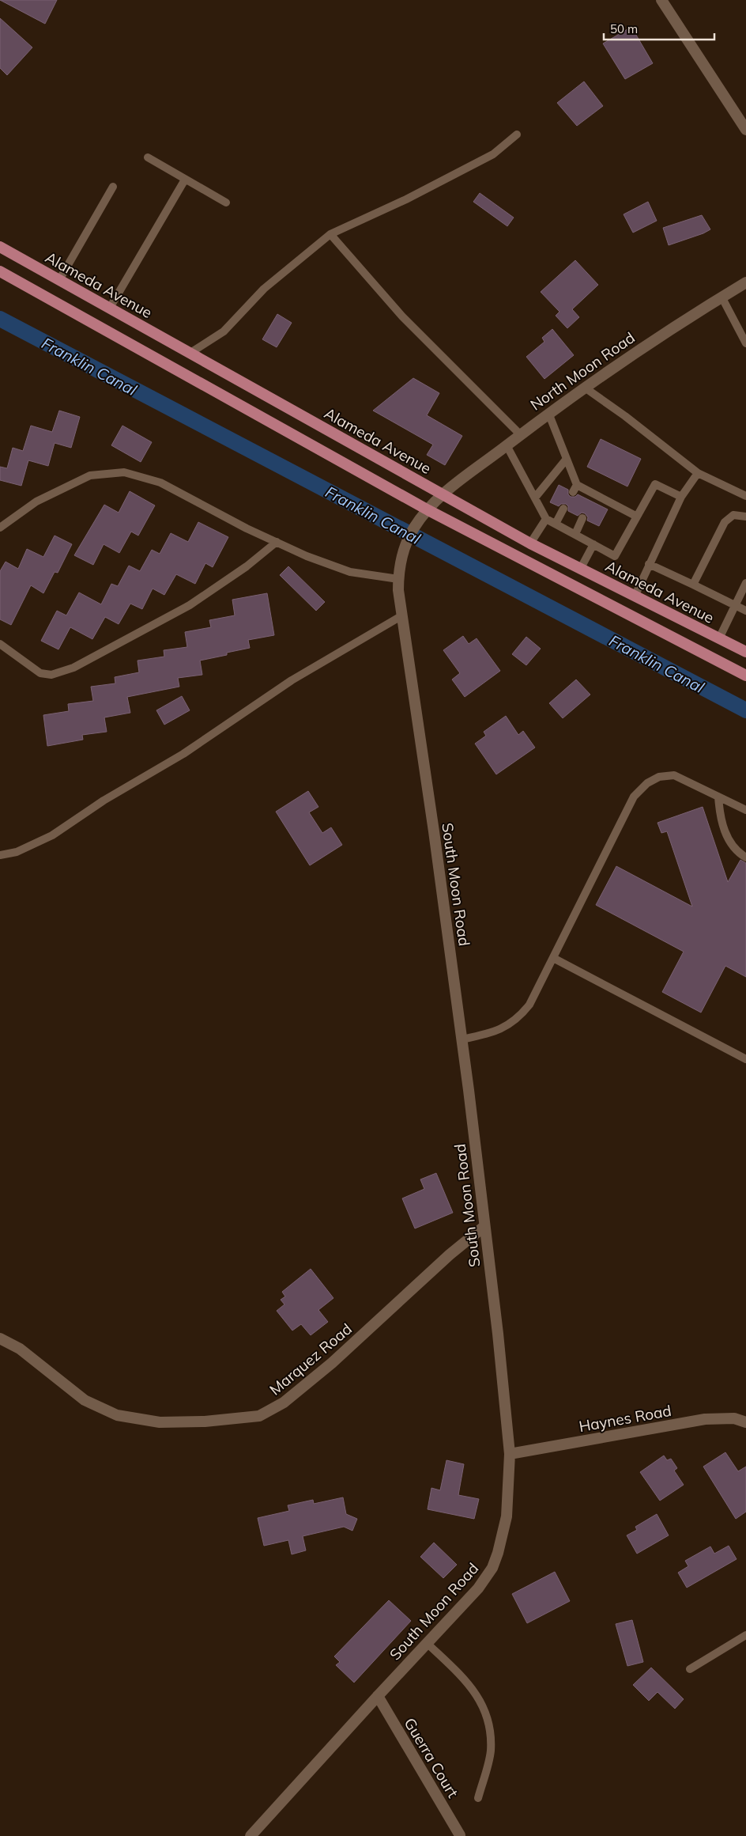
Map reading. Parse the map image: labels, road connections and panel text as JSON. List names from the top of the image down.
{
  "streets": {
    "main road": ["Alameda Avenue"],
    "street": [
      "North Moon Road",
      "South Moon Road",
      "Marquez Road",
      "Haynes Road",
      "Guerra Court"
    ]
  },
  "crossings": [
    ["Alameda Avenue", "North Moon Road"],
    ["Alameda Avenue", "South Moon Road"],
    ["North Moon Road", "South Moon Road"],
    ["South Moon Road", "Marquez Road"],
    ["South Moon Road", "Haynes Road"],
    ["South Moon Road", "Guerra Court"]
  ],
  "water": ["Franklin Canal"],
  "scale_bar": "50 m"
}
